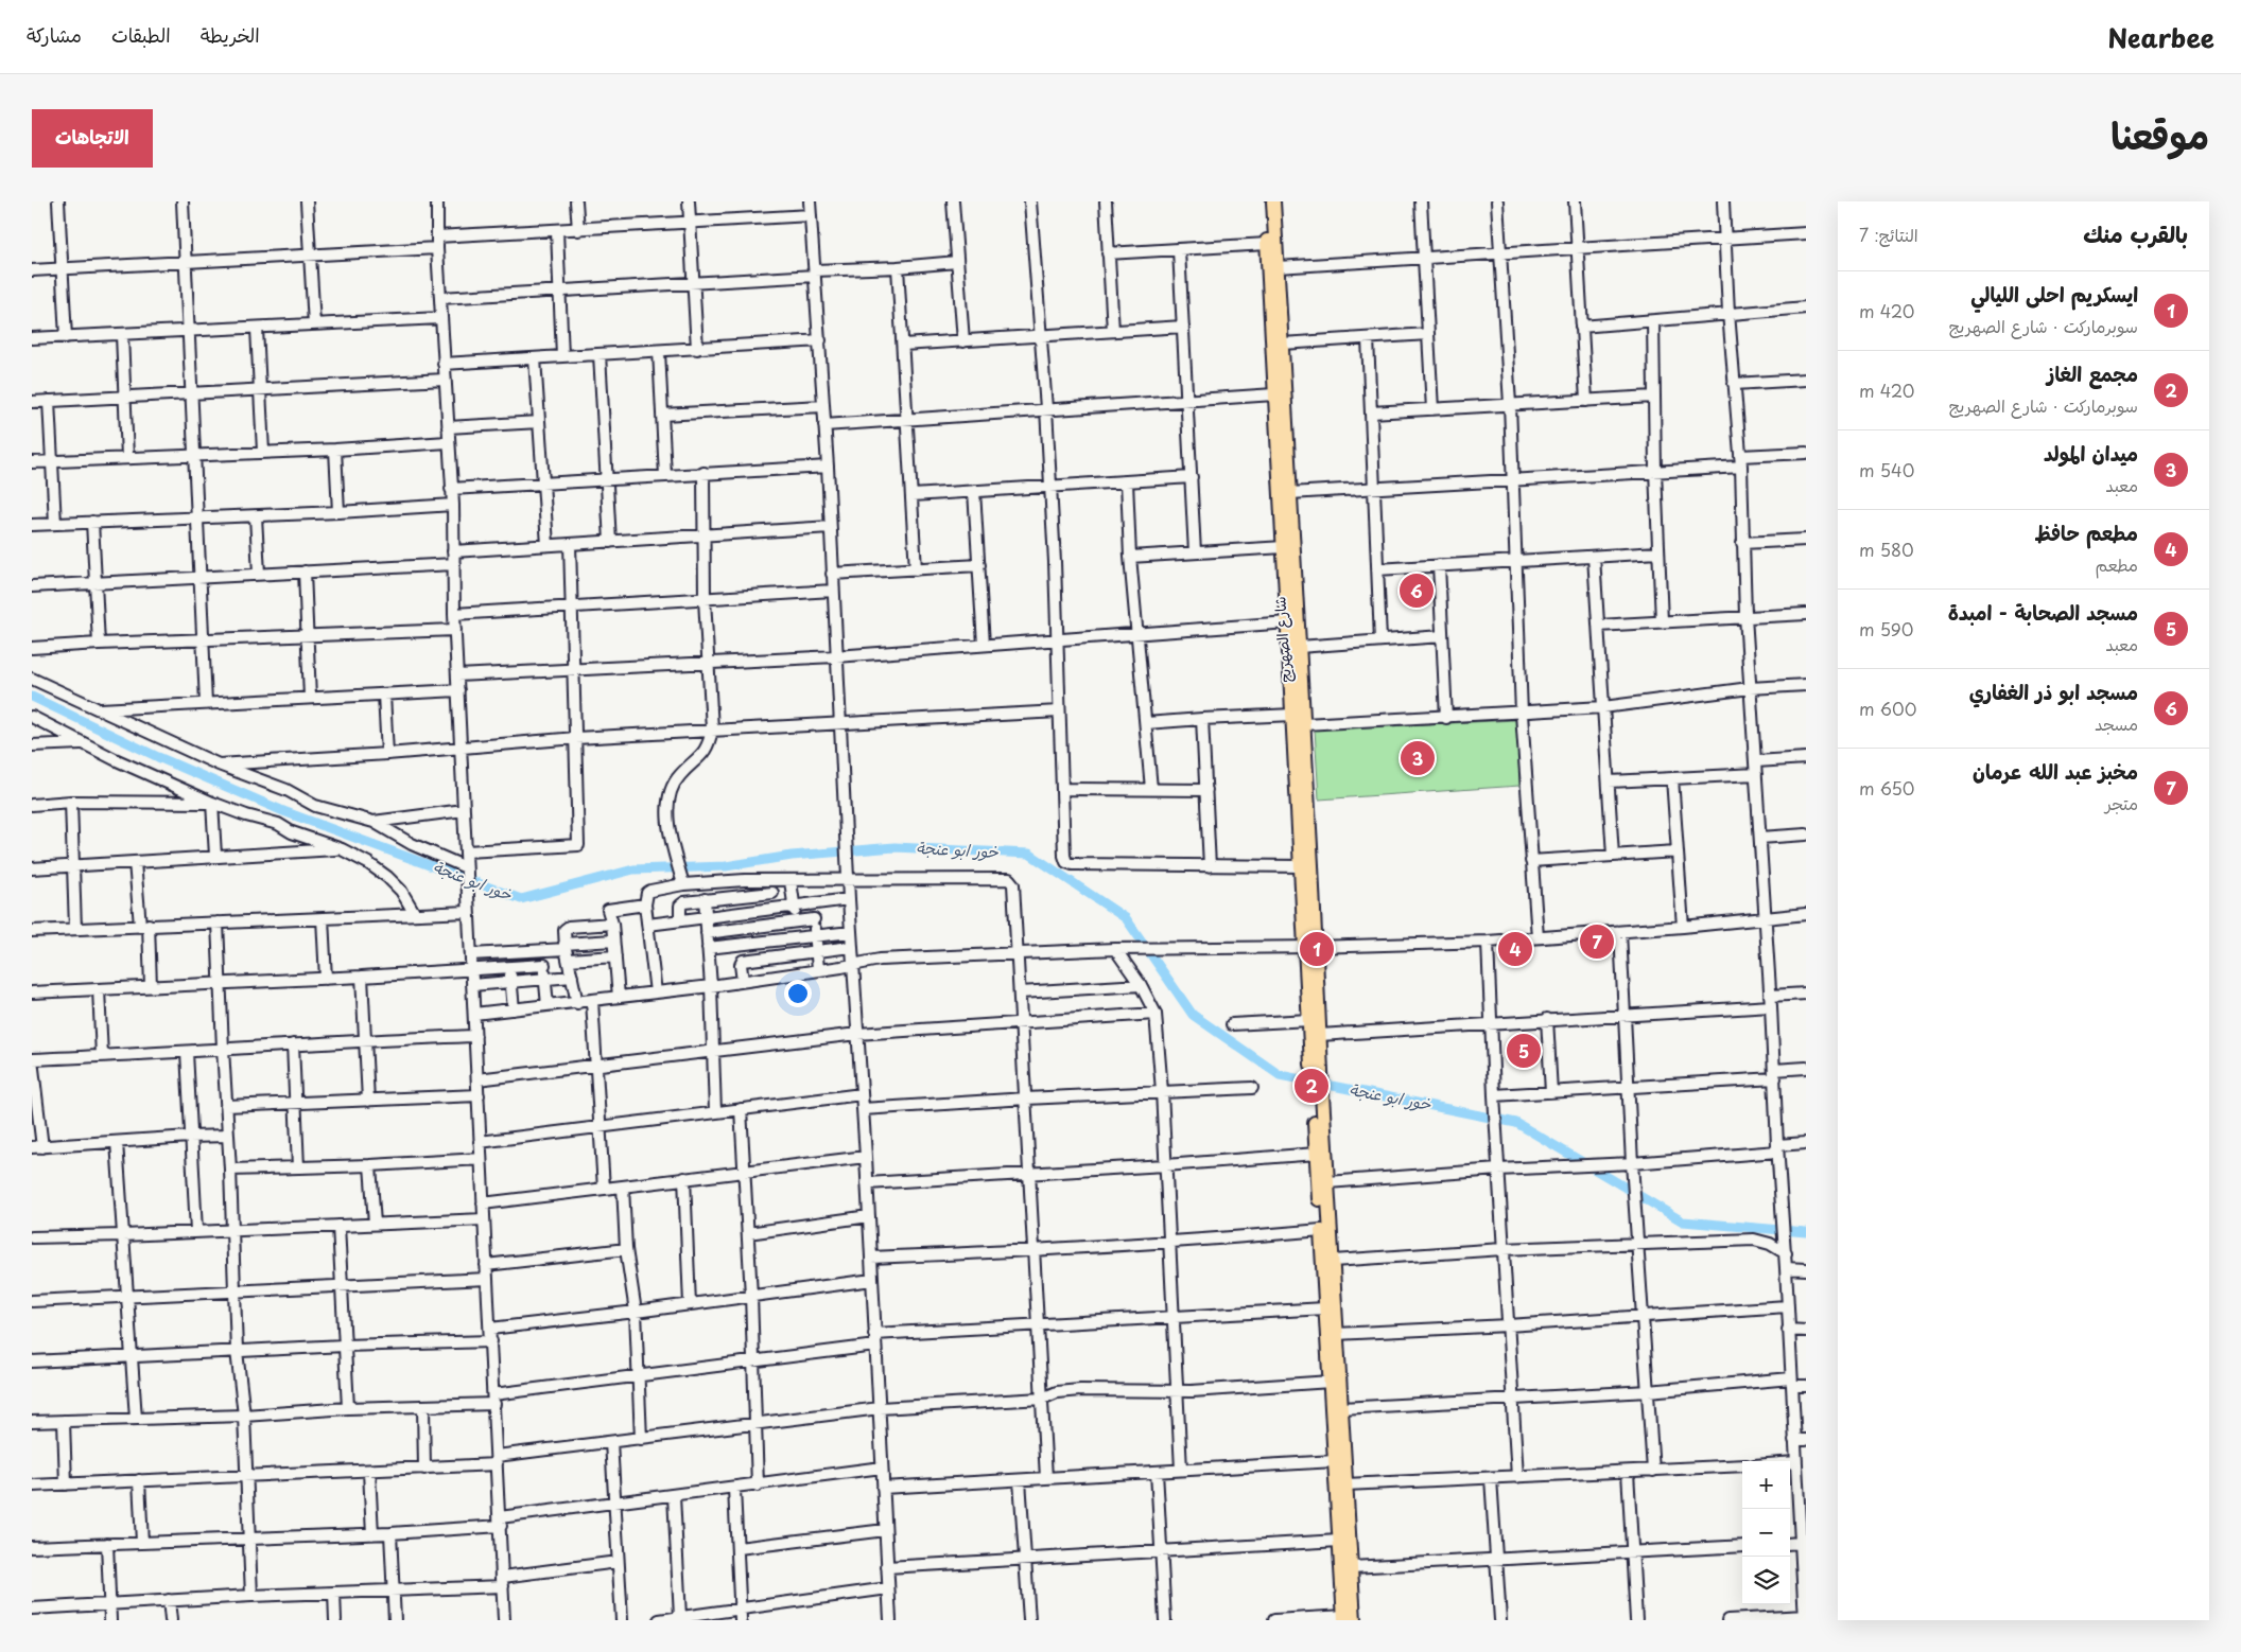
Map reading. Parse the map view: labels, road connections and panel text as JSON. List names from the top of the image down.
{
  "streets": {
    "main road": ["شارع الصهريج"]
  },
  "water": ["خور ابو عنجة"],
  "page": {
    "header": "Nearbee",
    "nav": ["الخريطة", "الطبقات", "مشاركة"],
    "title": "موقعنا",
    "buttons": "الاتجاهات",
    "heading": ["بالقرب منك", "النتائج: 7"],
    "list": [
      {
        "mark": "1",
        "name": "ايسكريم احلى الليالي",
        "note": "سوبرماركت · شارع الصهريج",
        "value": "420 m"
      },
      {
        "mark": "2",
        "name": "مجمع الغاز",
        "note": "سوبرماركت · شارع الصهريج",
        "value": "420 m"
      },
      {
        "mark": "3",
        "name": "ميدان المولد",
        "note": "معبد",
        "value": "540 m"
      },
      {
        "mark": "4",
        "name": "مطعم حافظ",
        "note": "مطعم",
        "value": "580 m"
      },
      {
        "mark": "5",
        "name": "مسجد الصحابة - امبدة",
        "note": "معبد",
        "value": "590 m"
      },
      {
        "mark": "6",
        "name": "مسجد ابو ذر الغفاري",
        "note": "مسجد",
        "value": "600 m"
      },
      {
        "mark": "7",
        "name": "مخبز عبد الله عرمان",
        "note": "متجر",
        "value": "650 m"
      }
    ],
    "pins": [
      "6",
      "3",
      "7",
      "1",
      "4",
      "5",
      "2"
    ],
    "map_buttons": ["+", "−"]
  }
}
